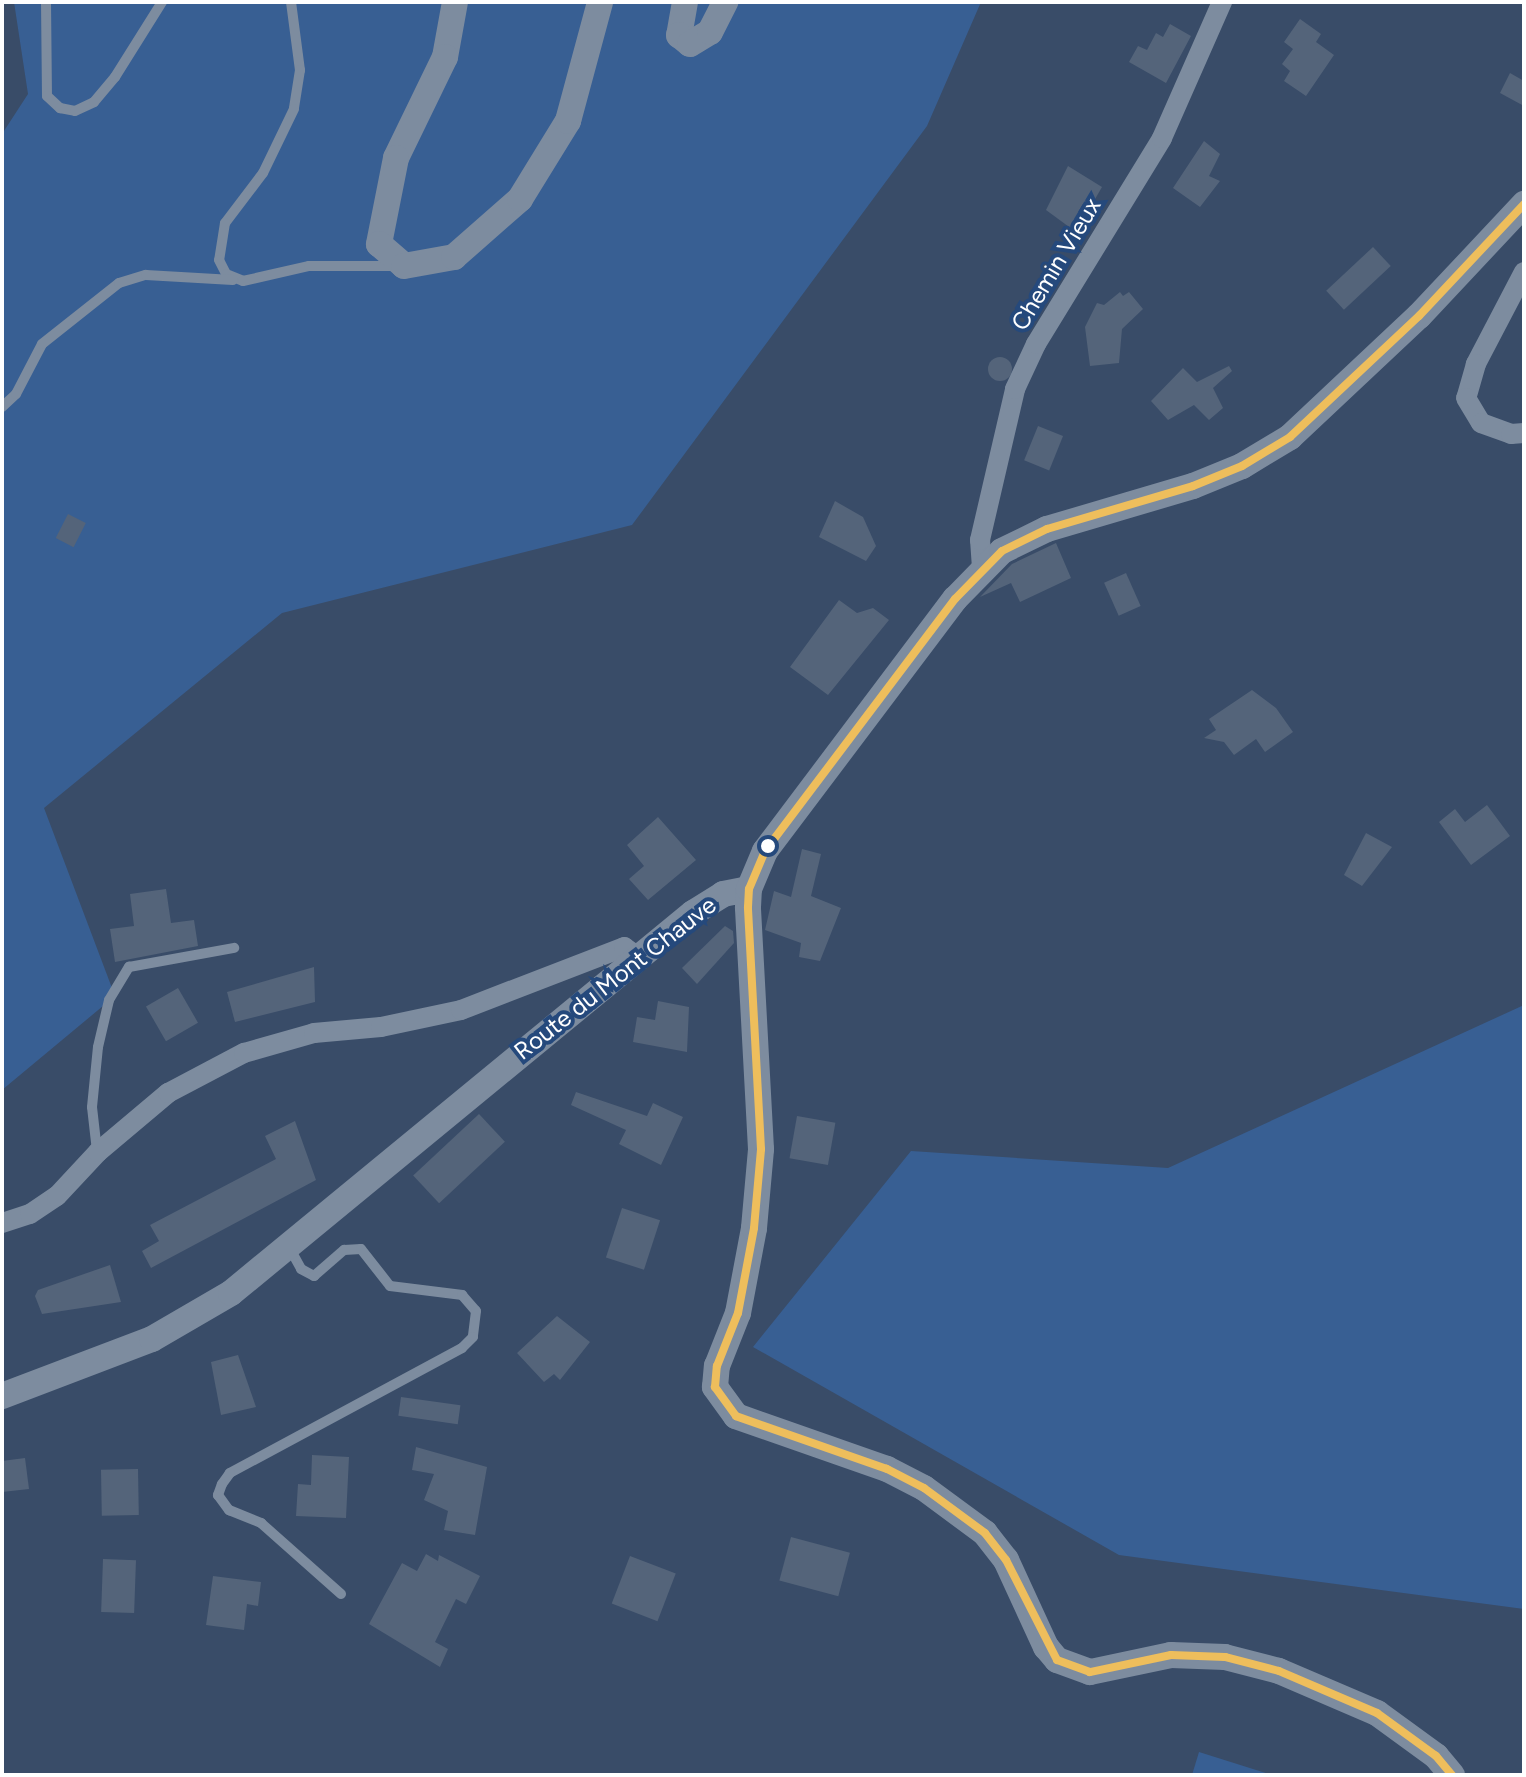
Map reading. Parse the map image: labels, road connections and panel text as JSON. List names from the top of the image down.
{
  "streets": {
    "street": ["Chemin Vieux", "Route du Mont Chauve"]
  }
}
